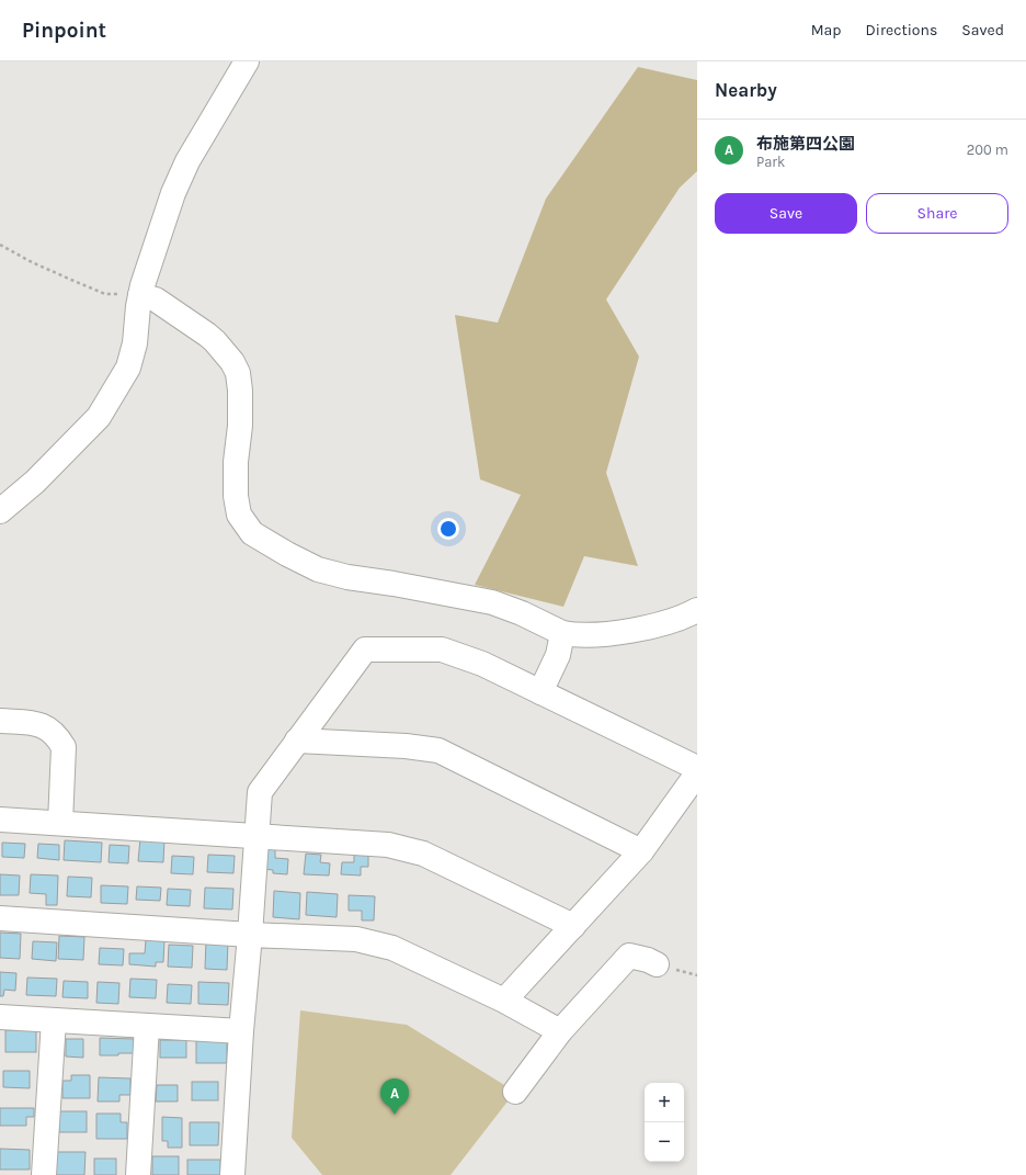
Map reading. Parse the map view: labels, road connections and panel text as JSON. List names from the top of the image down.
{
  "page": {
    "header": "Pinpoint",
    "nav": ["Map", "Directions", "Saved"],
    "heading": "Nearby",
    "list": [
      {
        "mark": "A",
        "name": "布施第四公園",
        "note": "Park",
        "value": "200 m"
      }
    ],
    "buttons": ["Save", "Share"],
    "pins": "A",
    "map_buttons": ["+", "−"]
  }
}
